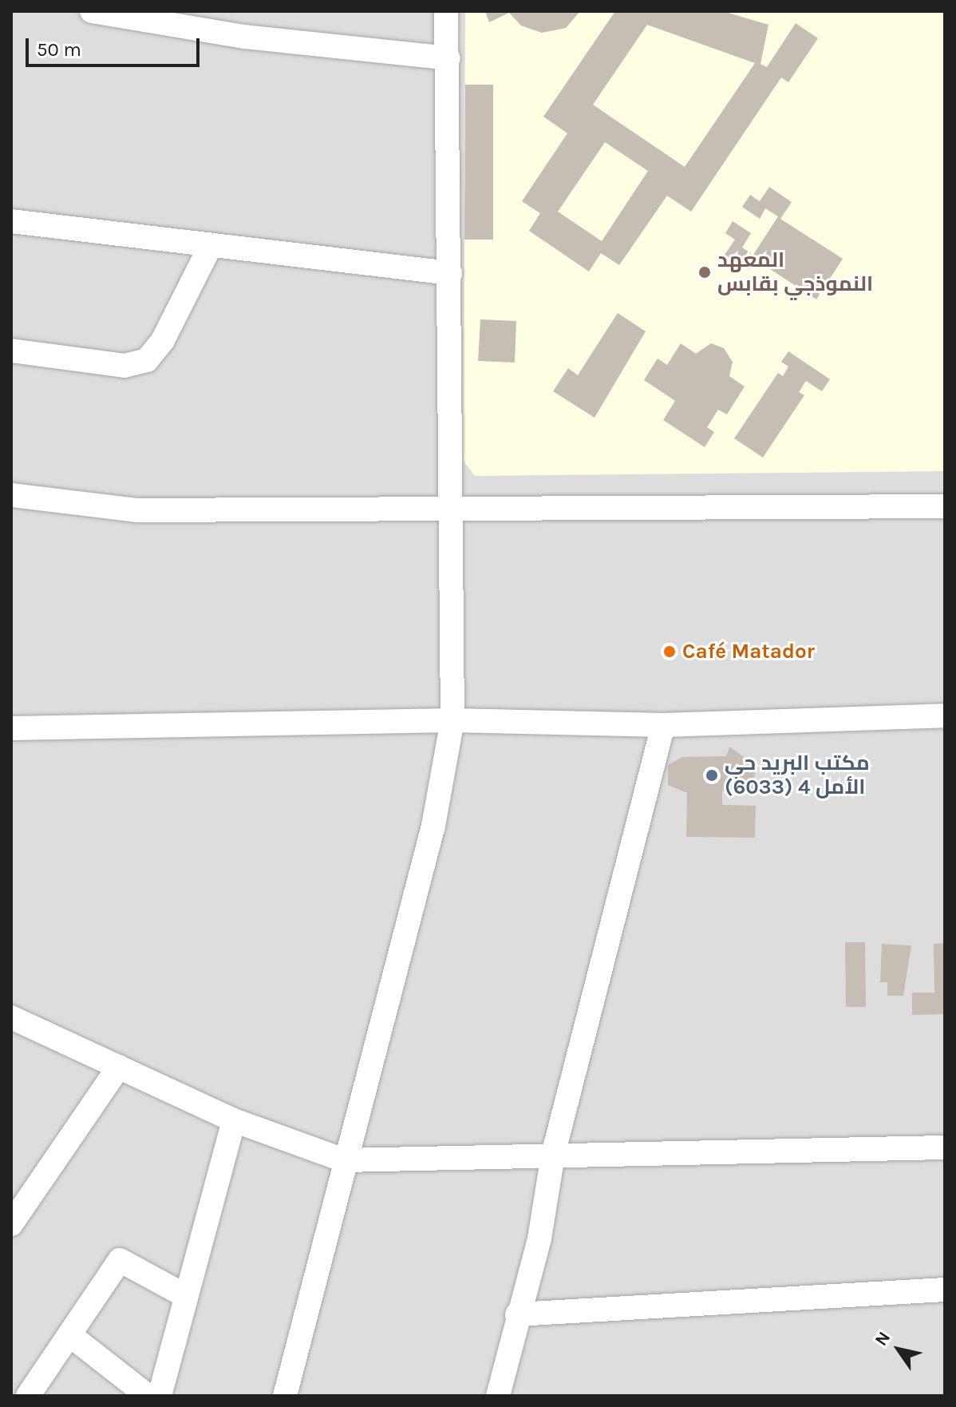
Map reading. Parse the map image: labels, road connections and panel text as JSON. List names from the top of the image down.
{
  "places": ["المعهد النموذجي بقابس", "Café Matador", "مكتب البريد حي الأمل 4 (6033)"],
  "scale_bar": "50 m",
  "north": "top left"
}
